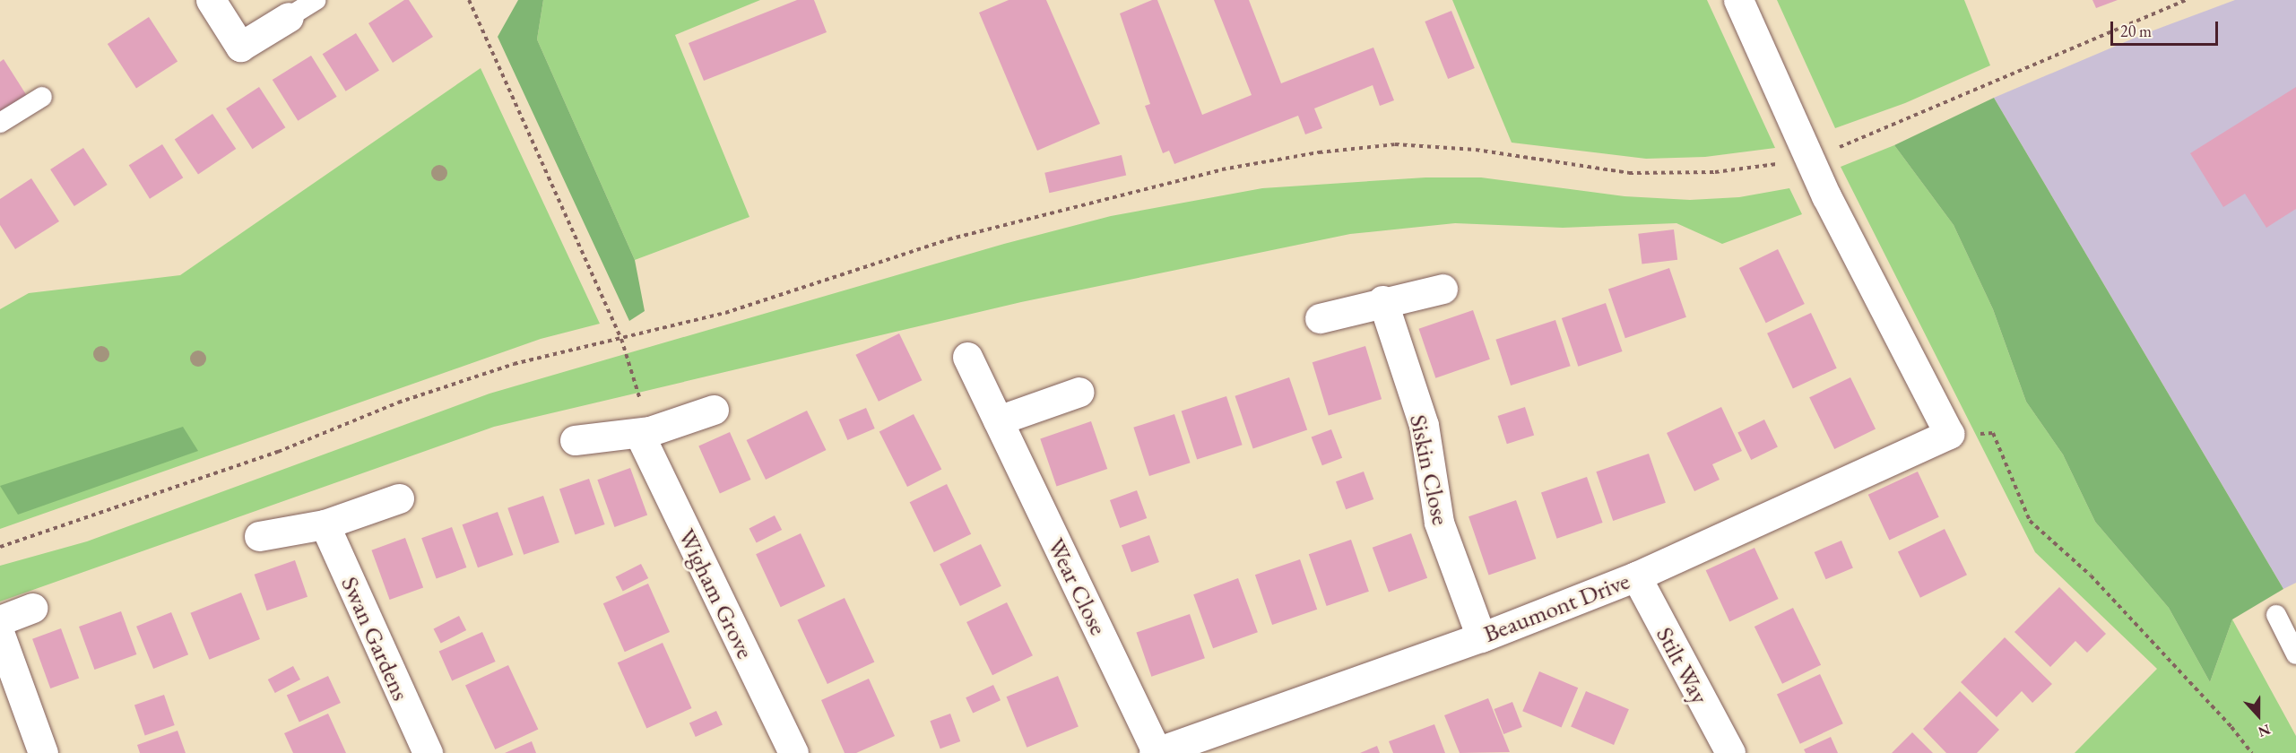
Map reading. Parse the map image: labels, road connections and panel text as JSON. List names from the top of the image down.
{
  "streets": {
    "street": [
      "Siskin Close",
      "Wear Close",
      "Wigham Grove",
      "Beaumont Drive",
      "Swan Gardens",
      "Stilt Way"
    ]
  },
  "crossings": [
    ["Siskin Close", "Beaumont Drive"],
    ["Wear Close", "Beaumont Drive"],
    ["Beaumont Drive", "Stilt Way"]
  ],
  "scale_bar": "20 m",
  "north": "bottom"
}
